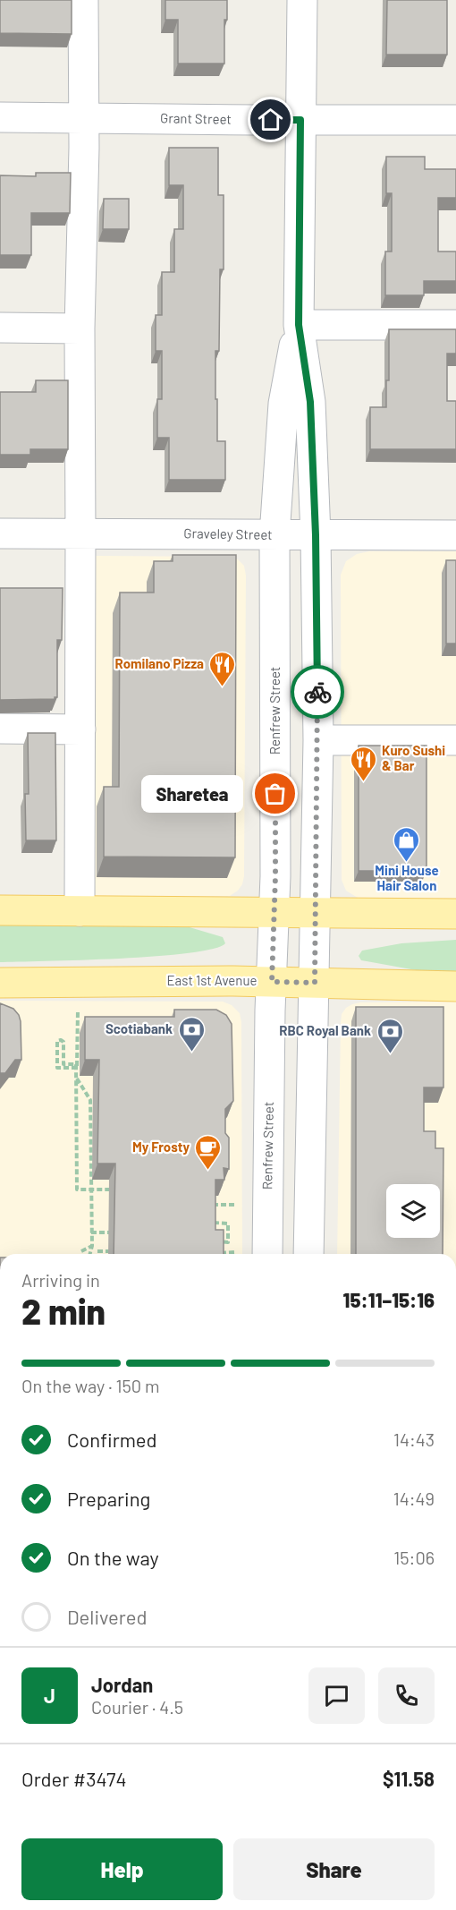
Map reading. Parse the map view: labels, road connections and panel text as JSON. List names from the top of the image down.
{
  "streets": {
    "main road": ["East 1st Avenue"],
    "street": ["Grant Street", "Graveley Street", "Renfrew Street"]
  },
  "crossings": [
    ["Grant Street", "Renfrew Street"],
    ["Graveley Street", "Renfrew Street"],
    ["Renfrew Street", "East 1st Avenue"]
  ],
  "places": {
    "restaurant": ["Romilano Pizza", "Kuro Sushi & Bar"],
    "other": ["Sharetea"],
    "shop": ["Mini House Hair Salon"],
    "bank": ["Scotiabank", "RBC Royal Bank"],
    "cafe": ["My Frosty"]
  },
  "page": {
    "bubble": "Sharetea",
    "heading": ["2 min", "Arriving in", "15:11–15:16"],
    "panel": [
      "Jordan",
      "Courier · 4.5",
      "Order #3474",
      "$11.58"
    ],
    "bar": "On the way · 150 m",
    "list": [
      ["Confirmed", "14:43"],
      ["Preparing", "14:49"],
      ["On the way", "15:06"],
      "Delivered"
    ],
    "round": "J",
    "buttons": ["Help", "Share"]
  }
}
